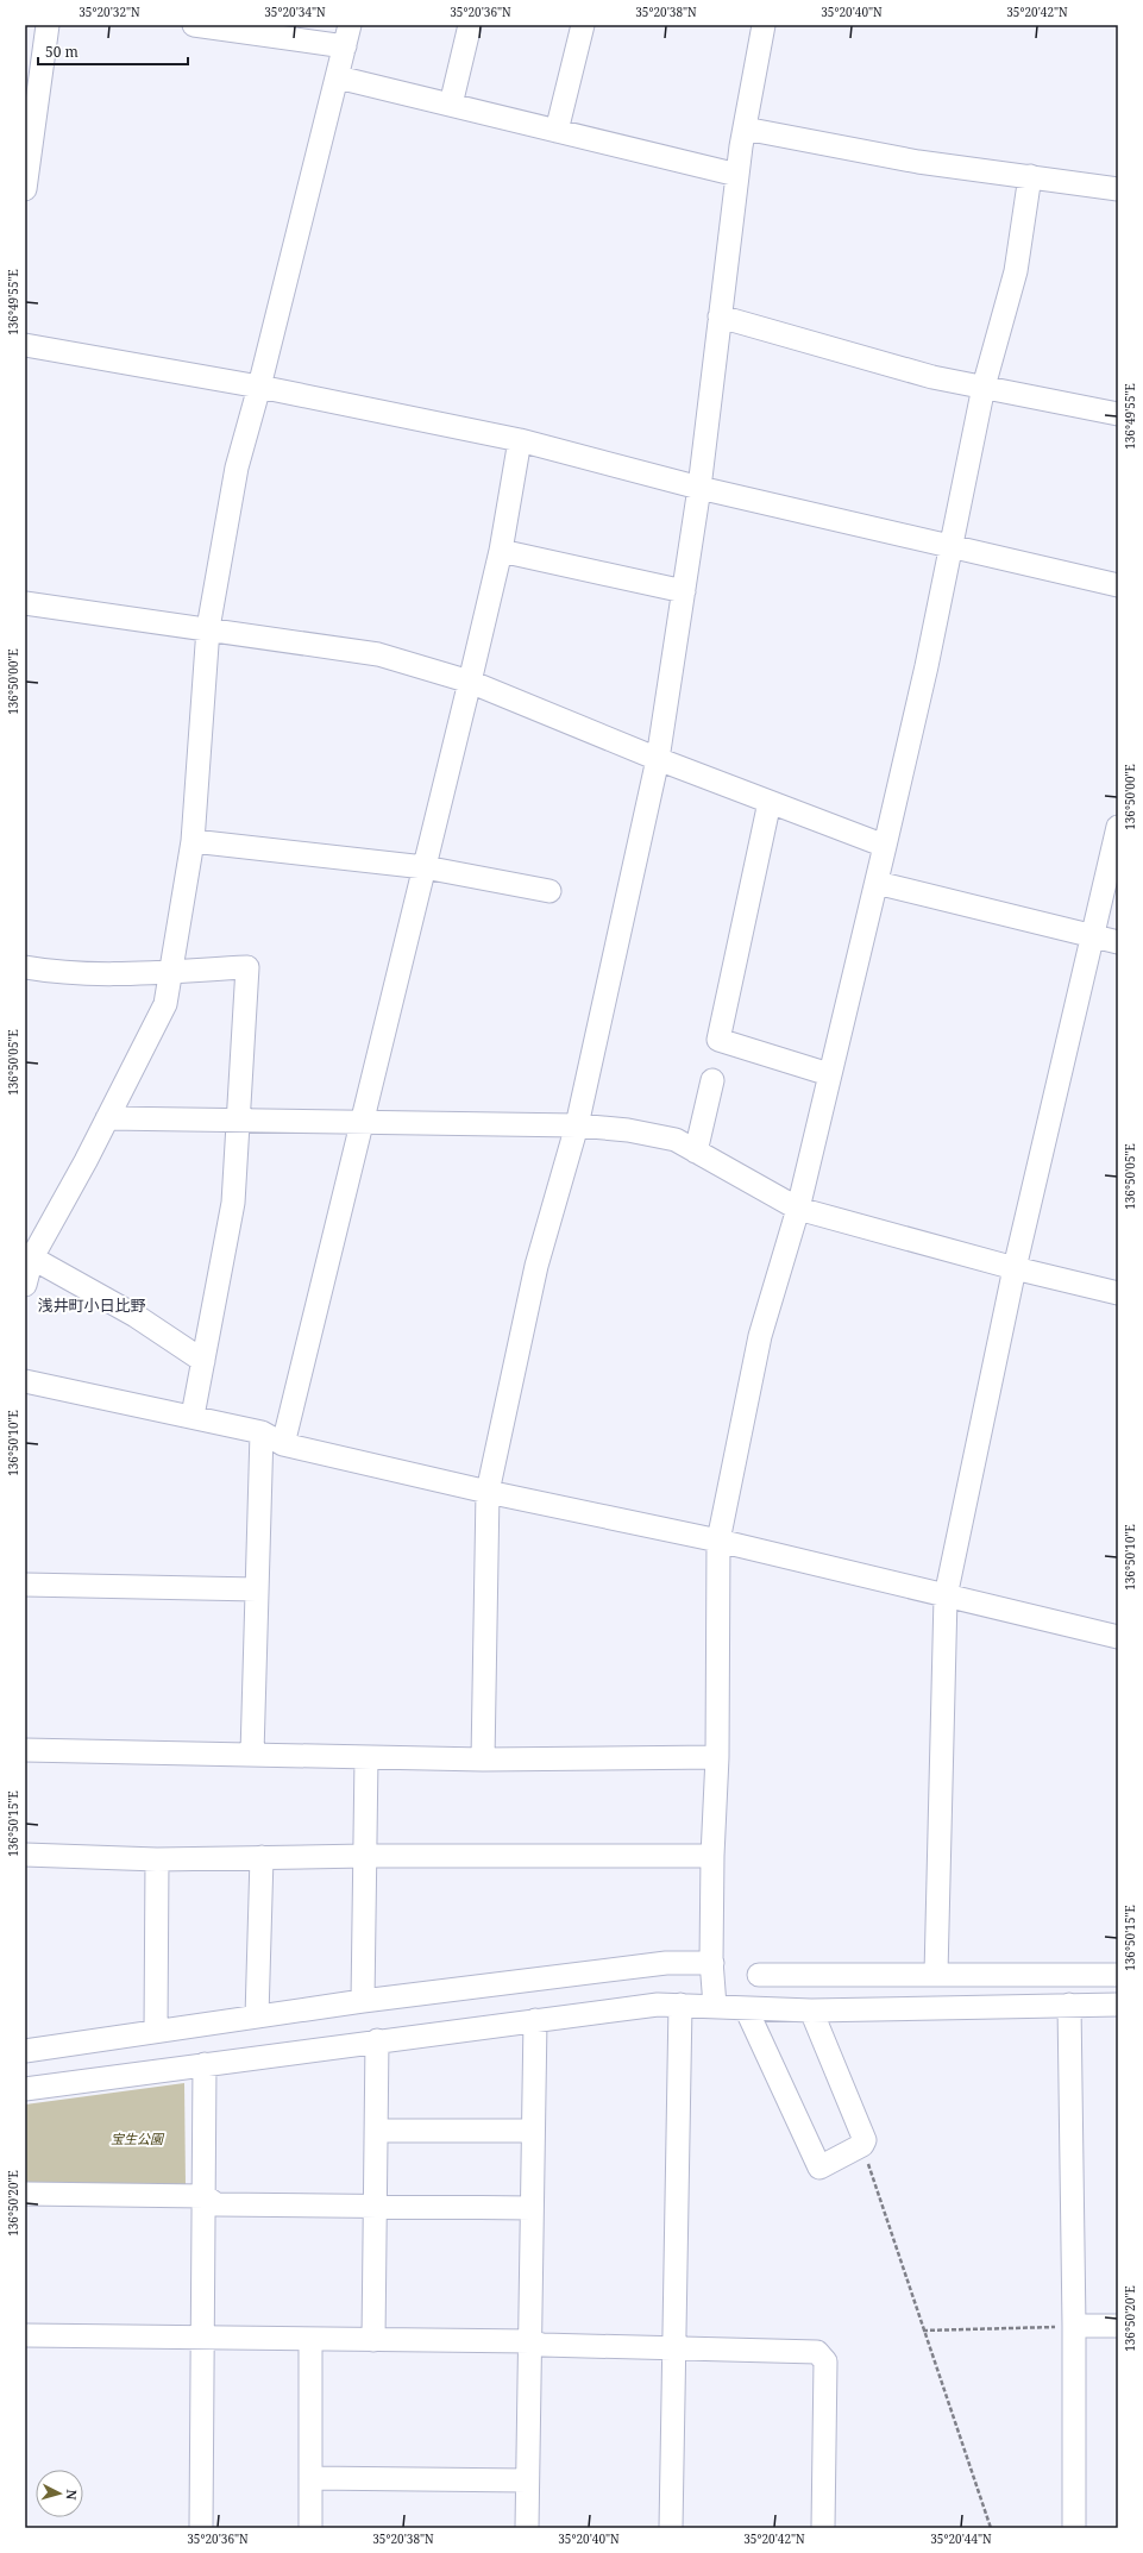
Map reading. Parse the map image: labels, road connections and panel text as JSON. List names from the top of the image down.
{
  "districts": ["浅井町小日比野"],
  "parks": ["宝生公園"],
  "scale_bar": "50 m",
  "north": "right",
  "coordinates": [
    "35°20'32\"N",
    "35°20'34\"N",
    "35°20'36\"N",
    "35°20'38\"N",
    "35°20'40\"N",
    "35°20'42\"N",
    "136°49'55\"E",
    "136°50'00\"E",
    "136°50'05\"E",
    "136°50'10\"E",
    "136°50'15\"E",
    "136°50'20\"E",
    "35°20'44\"N"
  ]
}
